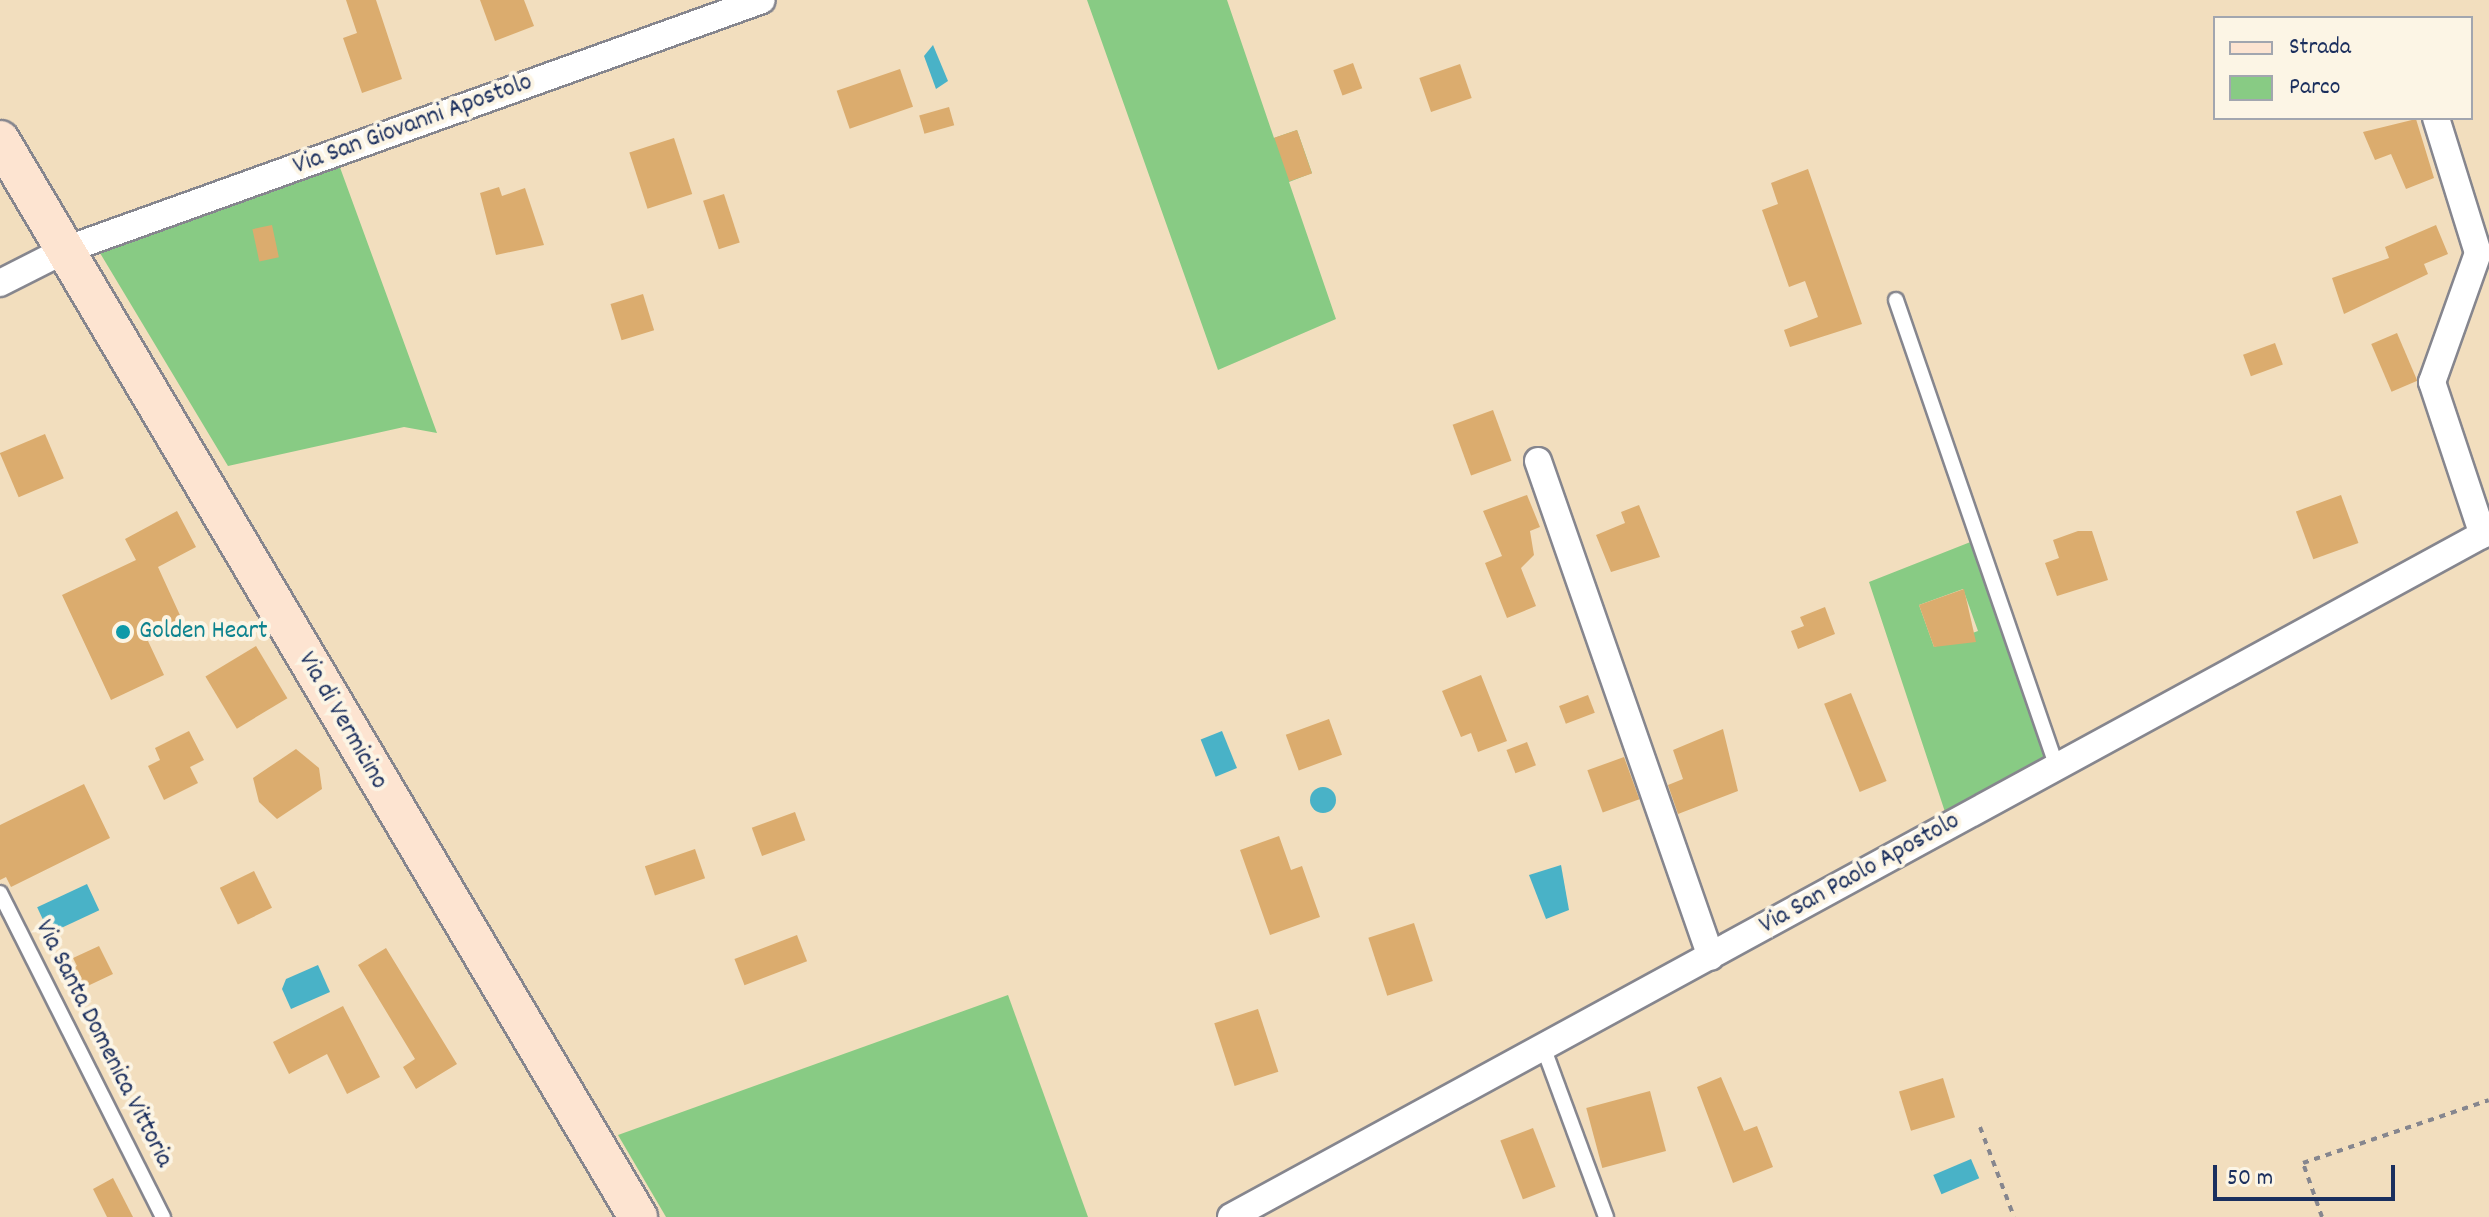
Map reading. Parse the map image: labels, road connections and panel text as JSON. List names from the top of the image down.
{
  "streets": {
    "main road": ["Via di Vermicino"],
    "street": ["Via San Giovanni Apostolo", "Via San Paolo Apostolo"],
    "lane": ["Via Santa Domenica Vittoria"]
  },
  "crossings": [
    ["Via San Giovanni Apostolo", "Via di Vermicino"]
  ],
  "places": ["Golden Heart"],
  "legend": ["Strada", "Parco"],
  "scale_bar": "50 m"
}
